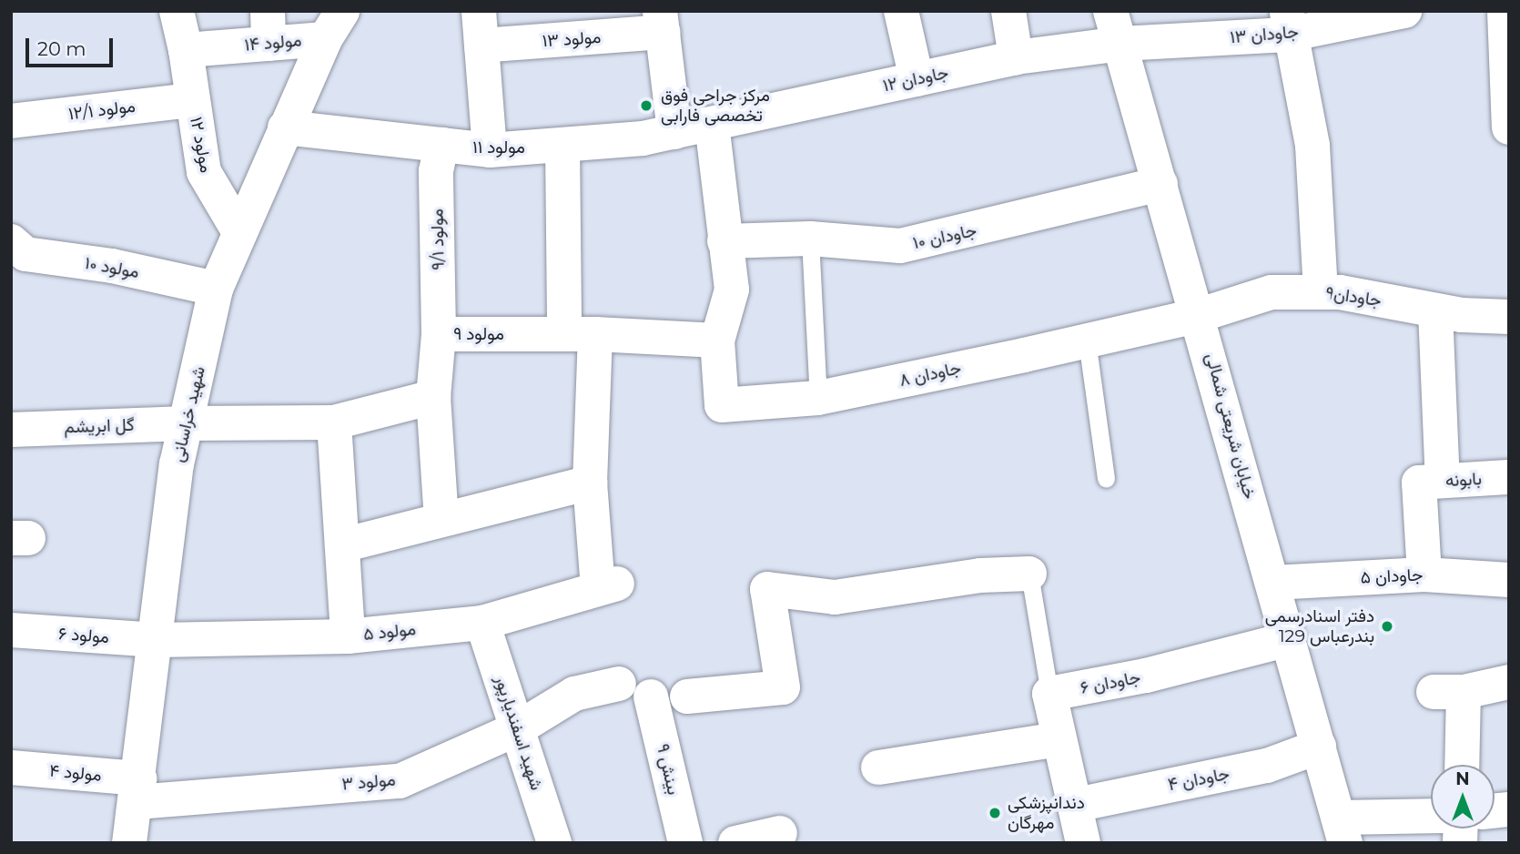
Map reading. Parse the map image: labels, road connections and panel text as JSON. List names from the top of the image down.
{
  "streets": {
    "street": [
      "جاودان ۱۳",
      "مولود ۱۳",
      "مولود ۱۴",
      "جاودان ۱۲",
      "مولود ۱۲/۱",
      "مولود ۱۲",
      "مولود ۱۱",
      "جاودان ۱۰",
      "مولود ۹/۱",
      "مولود ۱۰",
      "جاودان۹",
      "مولود ۹",
      "جاودان ۸",
      "شهید خراسانی",
      "گل ابریشم",
      "خیابان شریعتی شمالی",
      "بابونه",
      "جاودان ۵",
      "مولود ۵",
      "مولود ۶",
      "جاودان ۶",
      "شهید اسفندیارپور",
      "بینش ۹",
      "مولود ۴",
      "جاودان ۴",
      "مولود ۳"
    ]
  },
  "crossings": [
    ["جاودان ۱۳", "جاودان ۱۲"],
    ["جاودان ۱۳", "خیابان شریعتی شمالی"],
    ["مولود ۱۴", "مولود ۱۲"],
    ["مولود ۱۴", "شهید خراسانی"],
    ["جاودان ۱۲", "مولود ۱۱"],
    ["جاودان ۱۲", "خیابان شریعتی شمالی"],
    ["مولود ۱۲/۱", "مولود ۱۲"],
    ["مولود ۱۲", "شهید خراسانی"],
    ["مولود ۱۱", "مولود ۹/۱"],
    ["مولود ۱۱", "شهید خراسانی"],
    ["جاودان ۱۰", "خیابان شریعتی شمالی"],
    ["مولود ۹/۱", "مولود ۹"],
    ["مولود ۱۰", "شهید خراسانی"],
    ["جاودان۹", "جاودان ۸"],
    ["جاودان۹", "خیابان شریعتی شمالی"],
    ["مولود ۹", "جاودان ۸"],
    ["جاودان ۸", "خیابان شریعتی شمالی"],
    ["شهید خراسانی", "گل ابریشم"],
    ["شهید خراسانی", "مولود ۵"],
    ["شهید خراسانی", "مولود ۶"],
    ["شهید خراسانی", "مولود ۴"],
    ["شهید خراسانی", "مولود ۳"],
    ["خیابان شریعتی شمالی", "جاودان ۵"],
    ["خیابان شریعتی شمالی", "جاودان ۶"],
    ["خیابان شریعتی شمالی", "جاودان ۴"],
    ["مولود ۵", "مولود ۶"],
    ["مولود ۵", "شهید اسفندیارپور"],
    ["شهید اسفندیارپور", "مولود ۳"],
    ["مولود ۴", "مولود ۳"]
  ],
  "places": ["مرکز جراحی فوق تخصصی فارابی", "دفتر اسنادرسمی 129 بندرعباس", "دندانپزشکی مهرگان"],
  "scale_bar": "20 m",
  "north": "top"
}
